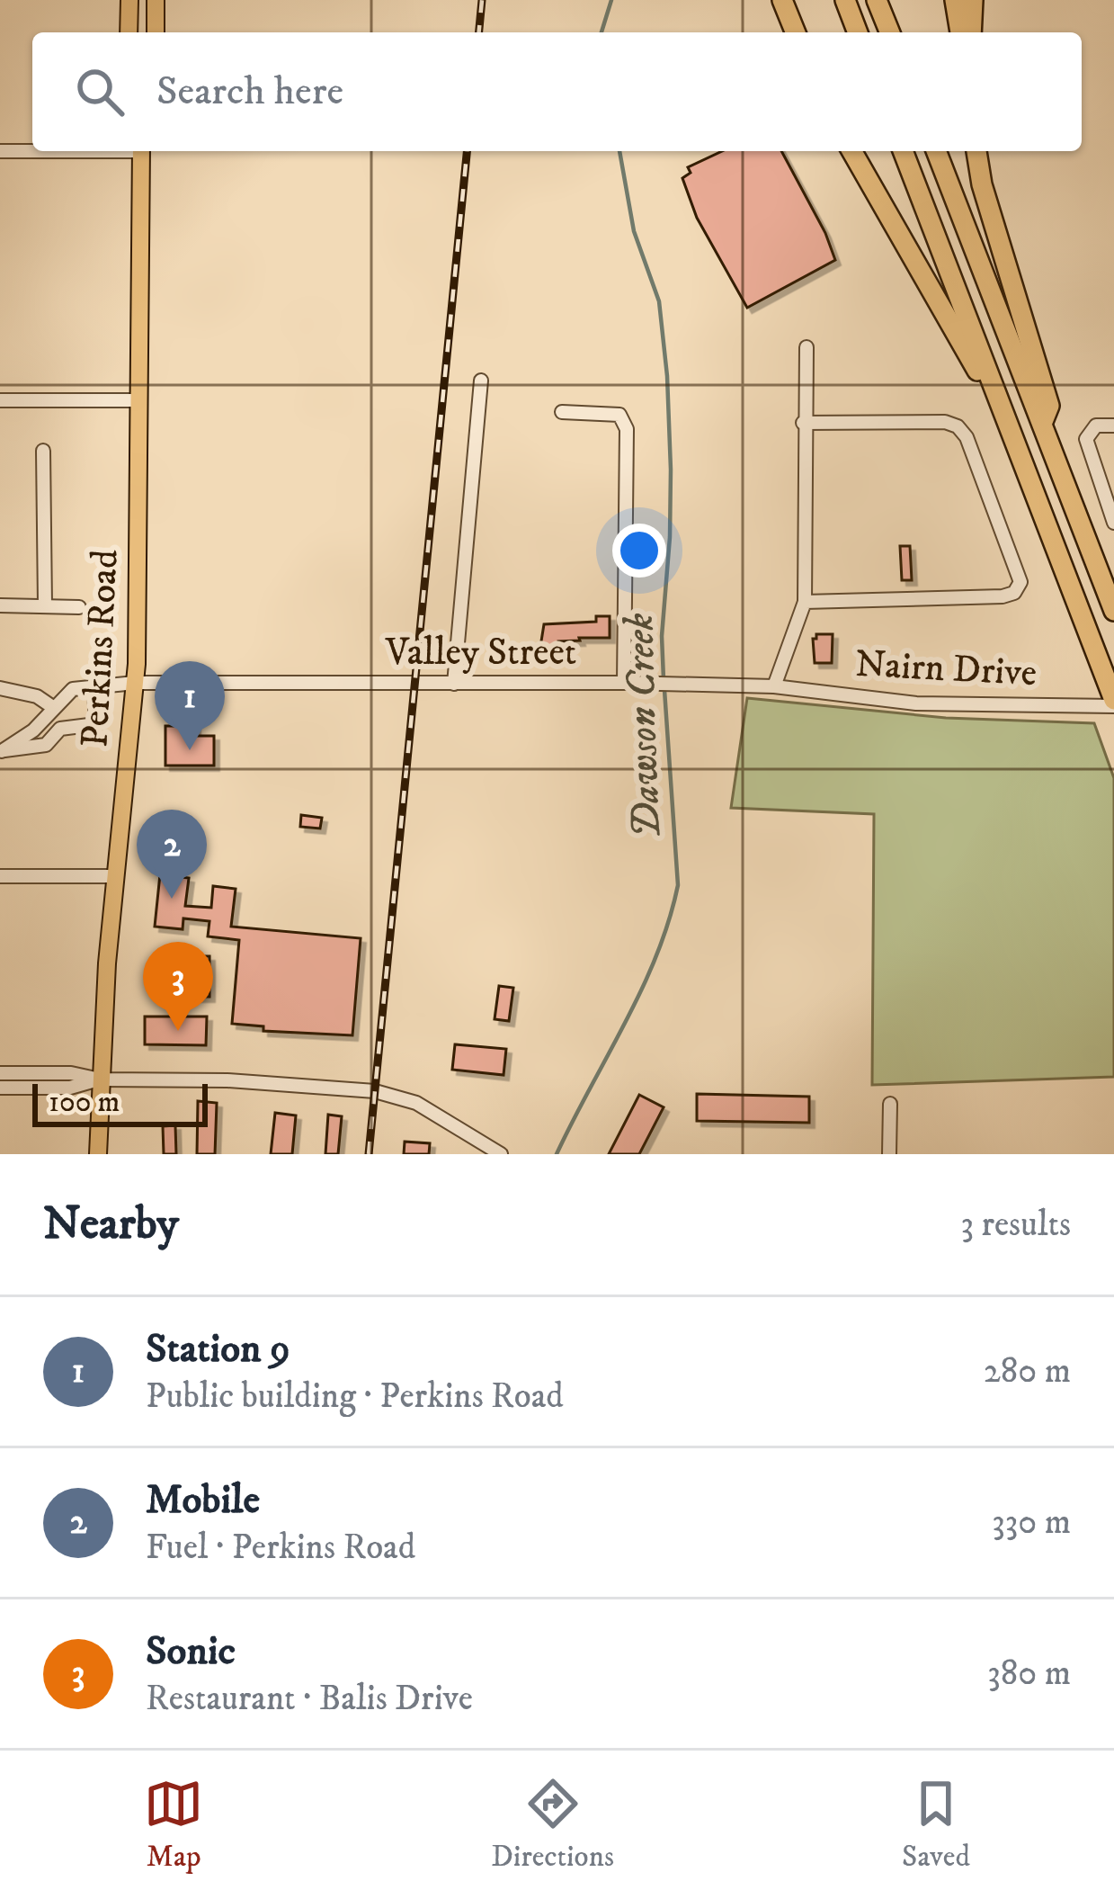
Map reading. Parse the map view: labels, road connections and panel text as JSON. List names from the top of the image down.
{
  "streets": {
    "main road": ["Perkins Road"],
    "street": ["Valley Street", "Nairn Drive"]
  },
  "crossings": [
    ["Perkins Road", "Valley Street"],
    ["Valley Street", "Nairn Drive"]
  ],
  "water": ["Dawson Creek"],
  "scale_bar": "100 m",
  "page": {
    "search": "Search here",
    "pins": ["1", "2", "3"],
    "scale": "100 m",
    "heading": ["Nearby", "3 results"],
    "list": [
      {
        "mark": "1",
        "name": "Station 9",
        "note": "Public building · Perkins Road",
        "value": "280 m"
      },
      {
        "mark": "2",
        "name": "Mobile",
        "note": "Fuel · Perkins Road",
        "value": "330 m"
      },
      {
        "mark": "3",
        "name": "Sonic",
        "note": "Restaurant · Balis Drive",
        "value": "380 m"
      }
    ],
    "nav": ["Map", "Directions", "Saved"]
  }
}
